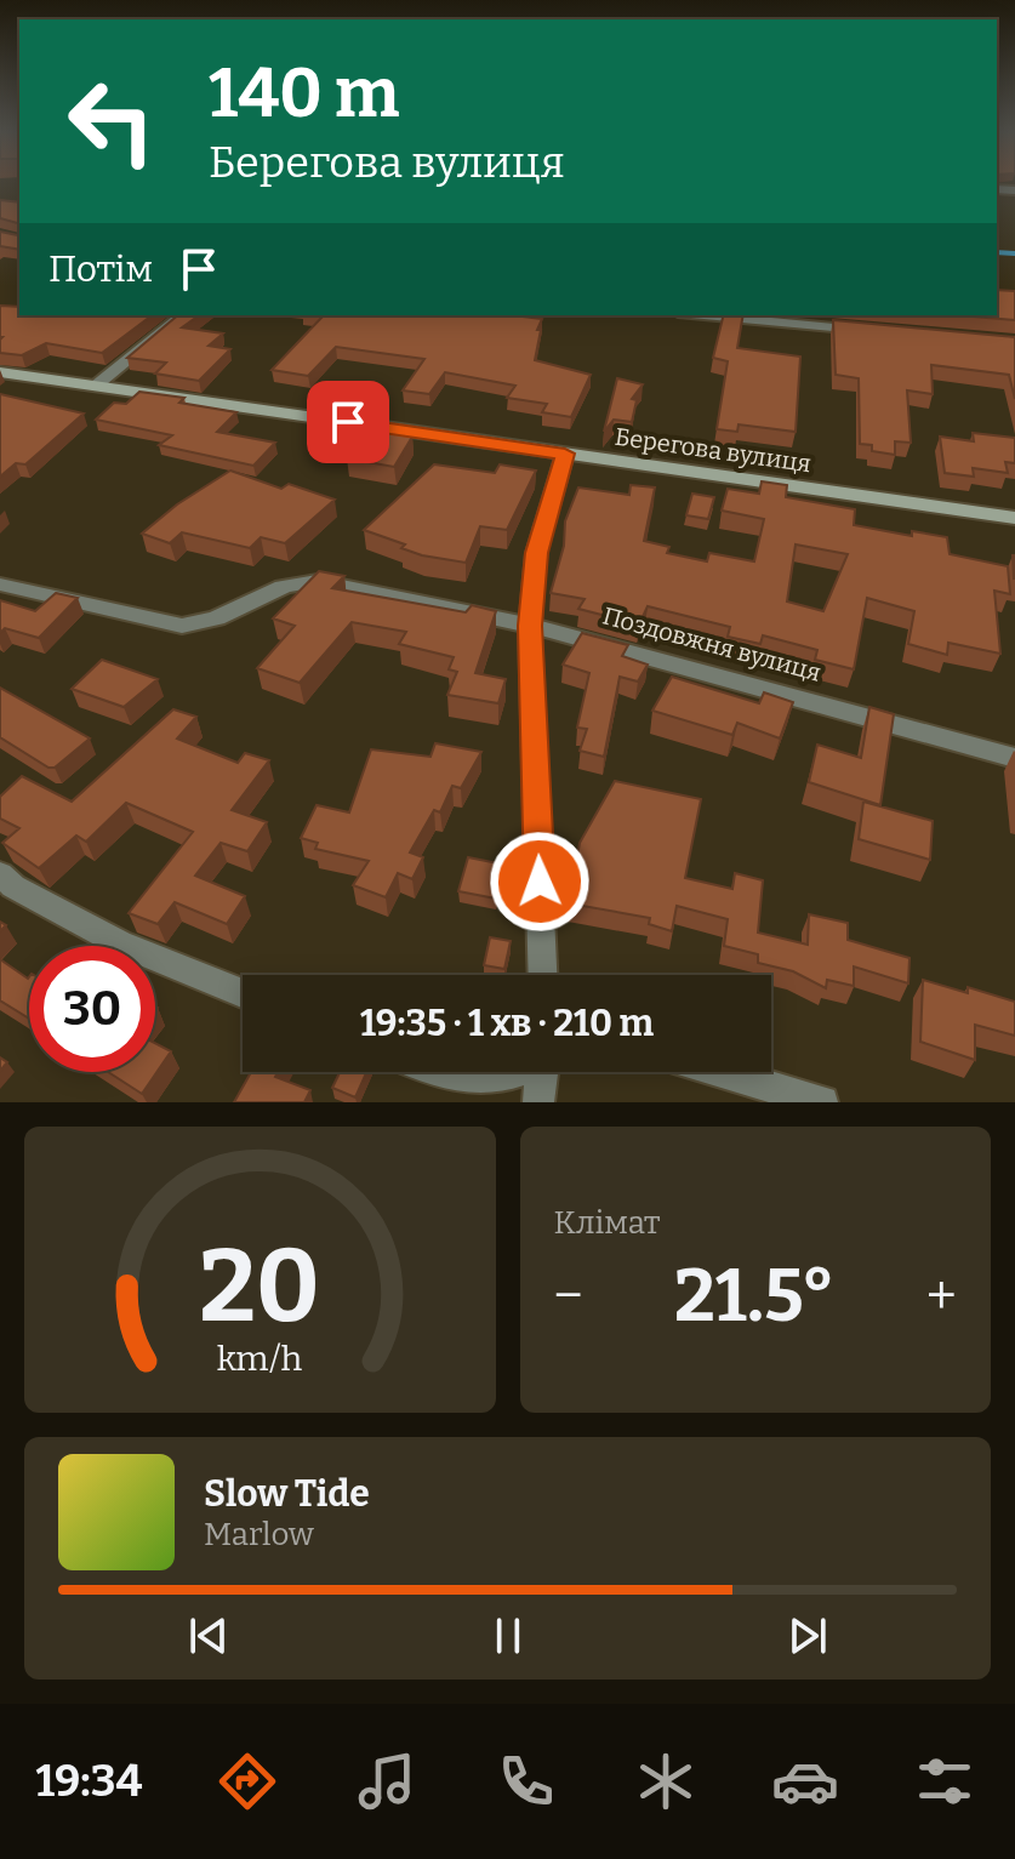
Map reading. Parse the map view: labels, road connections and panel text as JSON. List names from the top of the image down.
{
  "streets": {
    "street": ["Берегова вулиця", "Поздовжня вулиця"]
  },
  "page": {
    "turn": ["140 m", "Берегова вулиця"],
    "then": "Потім",
    "limit": "30",
    "trip": "19:35 · 1 хв · 210 m",
    "tile": "Клімат",
    "heat": ["−", "21.5°", "+"],
    "song": ["Slow Tide", "Marlow"],
    "tabs": "19:34",
    "gauge": ["20", "km/h"]
  }
}
